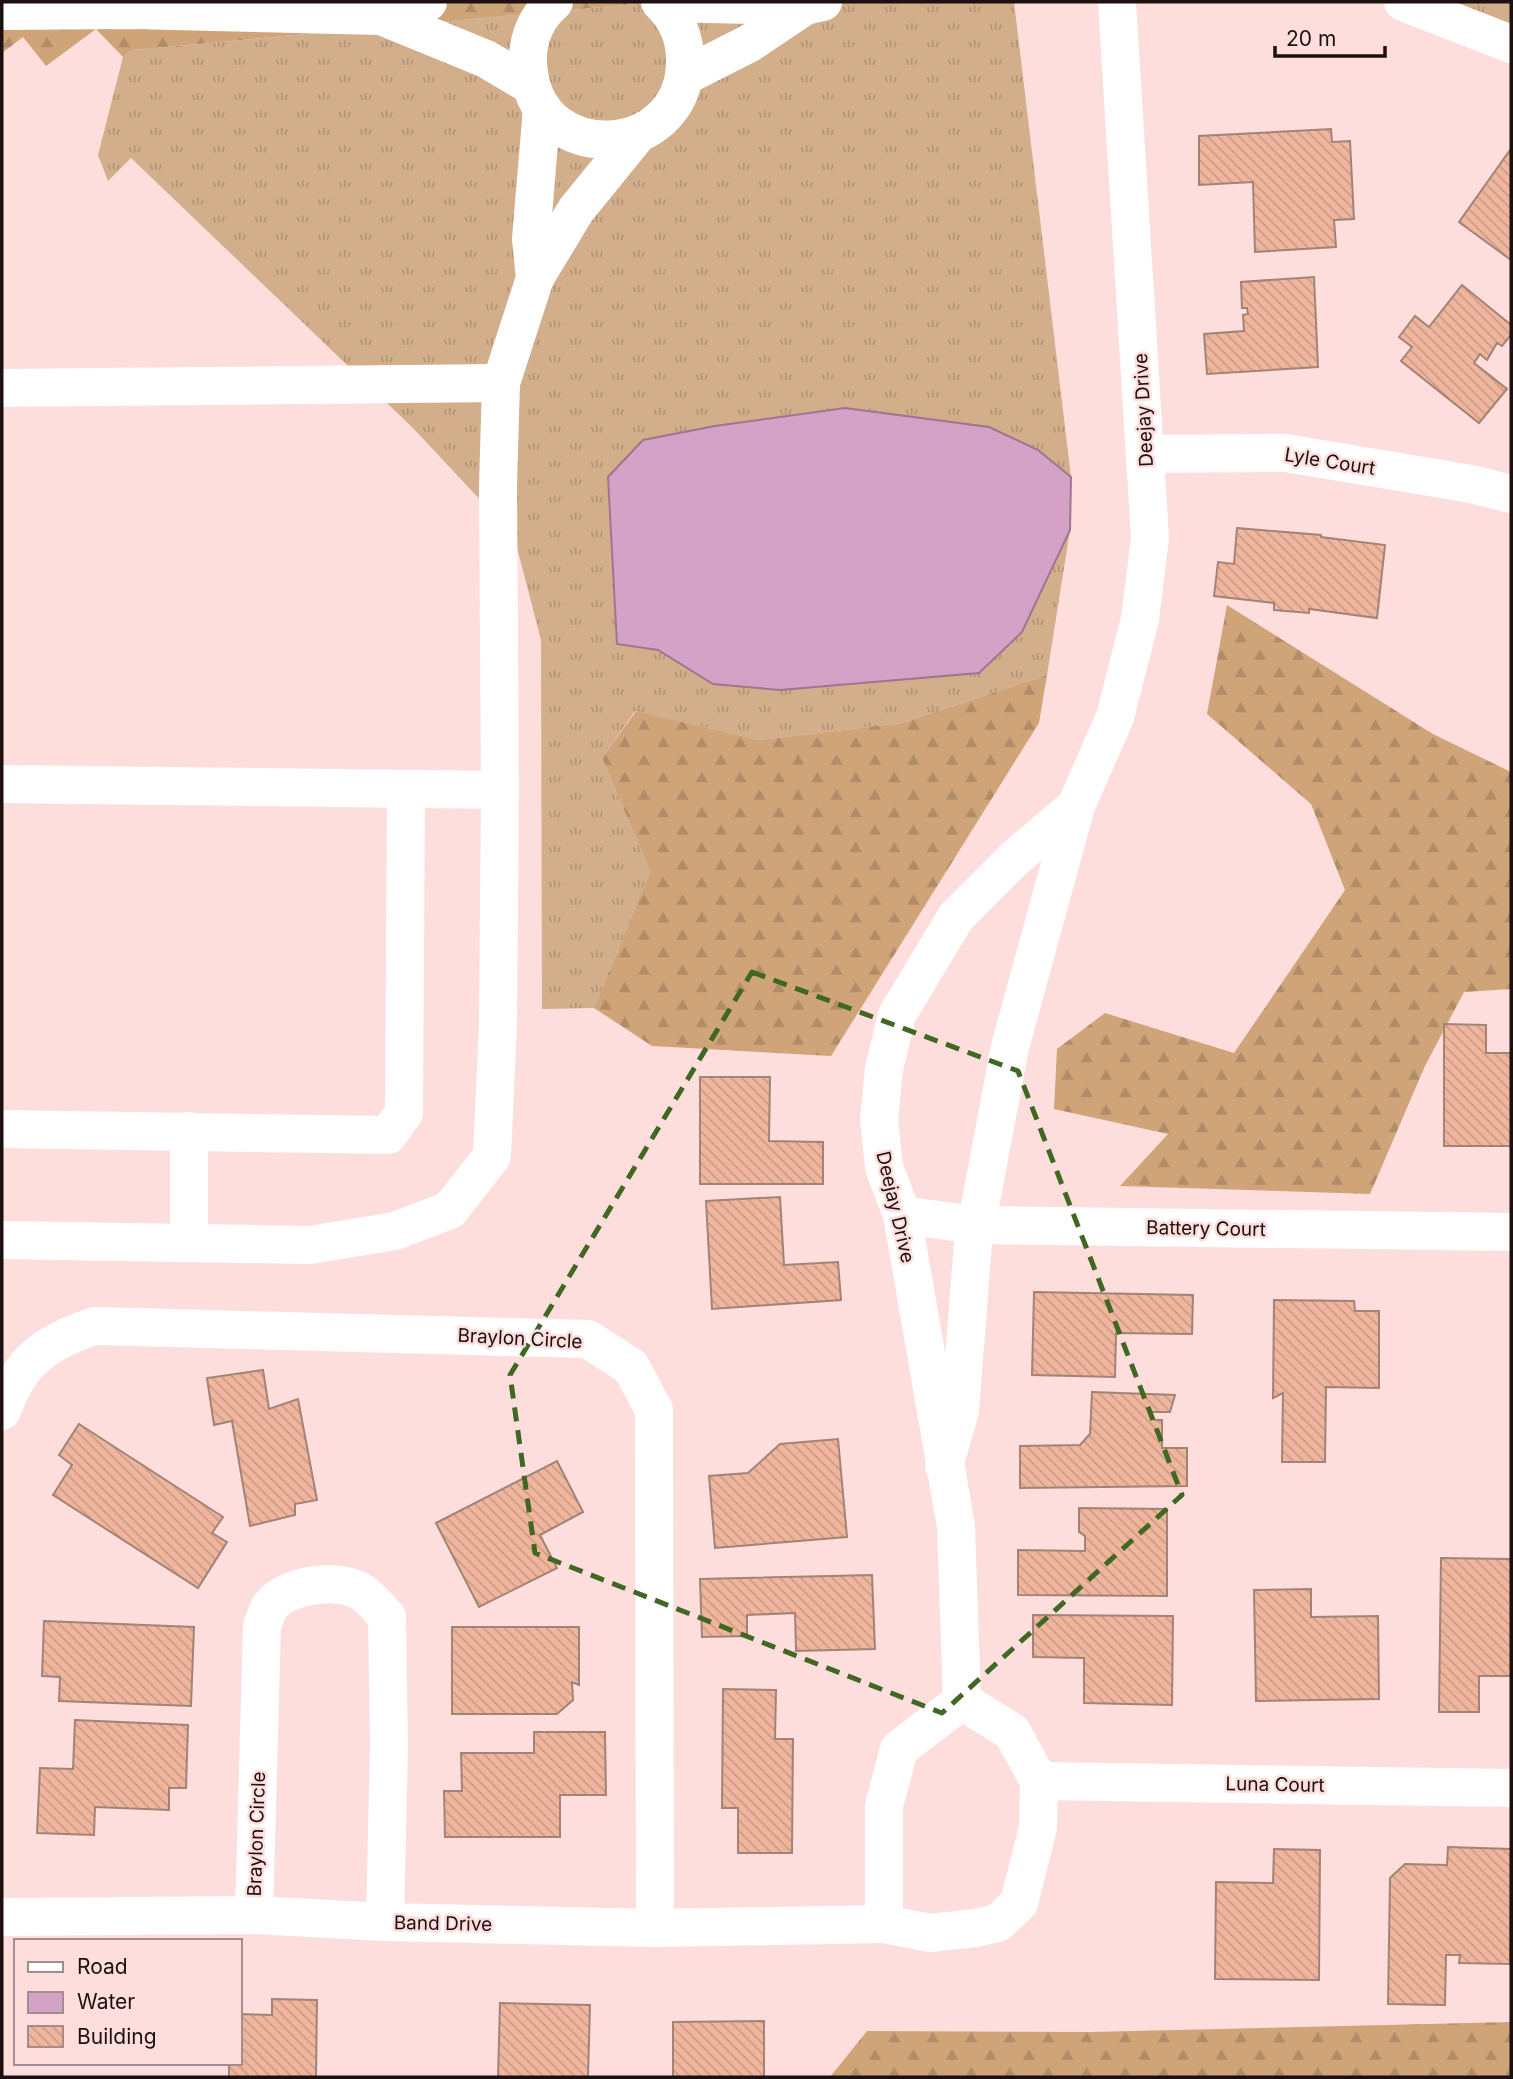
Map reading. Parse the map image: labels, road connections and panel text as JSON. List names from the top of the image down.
{
  "streets": {
    "street": [
      "Deejay Drive",
      "Lyle Court",
      "Battery Court",
      "Braylon Circle",
      "Luna Court",
      "Band Drive"
    ]
  },
  "crossings": [
    ["Deejay Drive", "Lyle Court"],
    ["Deejay Drive", "Battery Court"],
    ["Deejay Drive", "Luna Court"],
    ["Deejay Drive", "Band Drive"],
    ["Braylon Circle", "Band Drive"],
    ["Luna Court", "Band Drive"]
  ],
  "legend": ["Road", "Water", "Building"],
  "scale_bar": "20 m"
}
